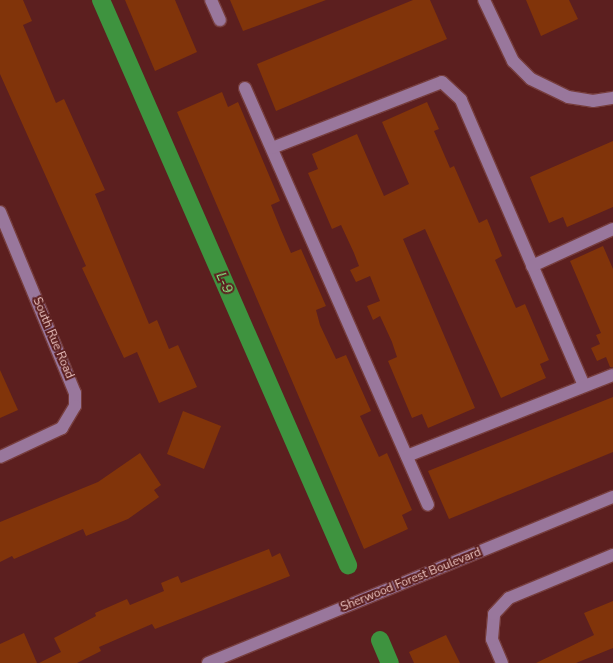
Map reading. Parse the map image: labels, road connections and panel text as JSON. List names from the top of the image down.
{
  "streets": {
    "street": ["South Rue Road", "Sherwood Forest Boulevard"]
  },
  "water": ["L-9"]
}
